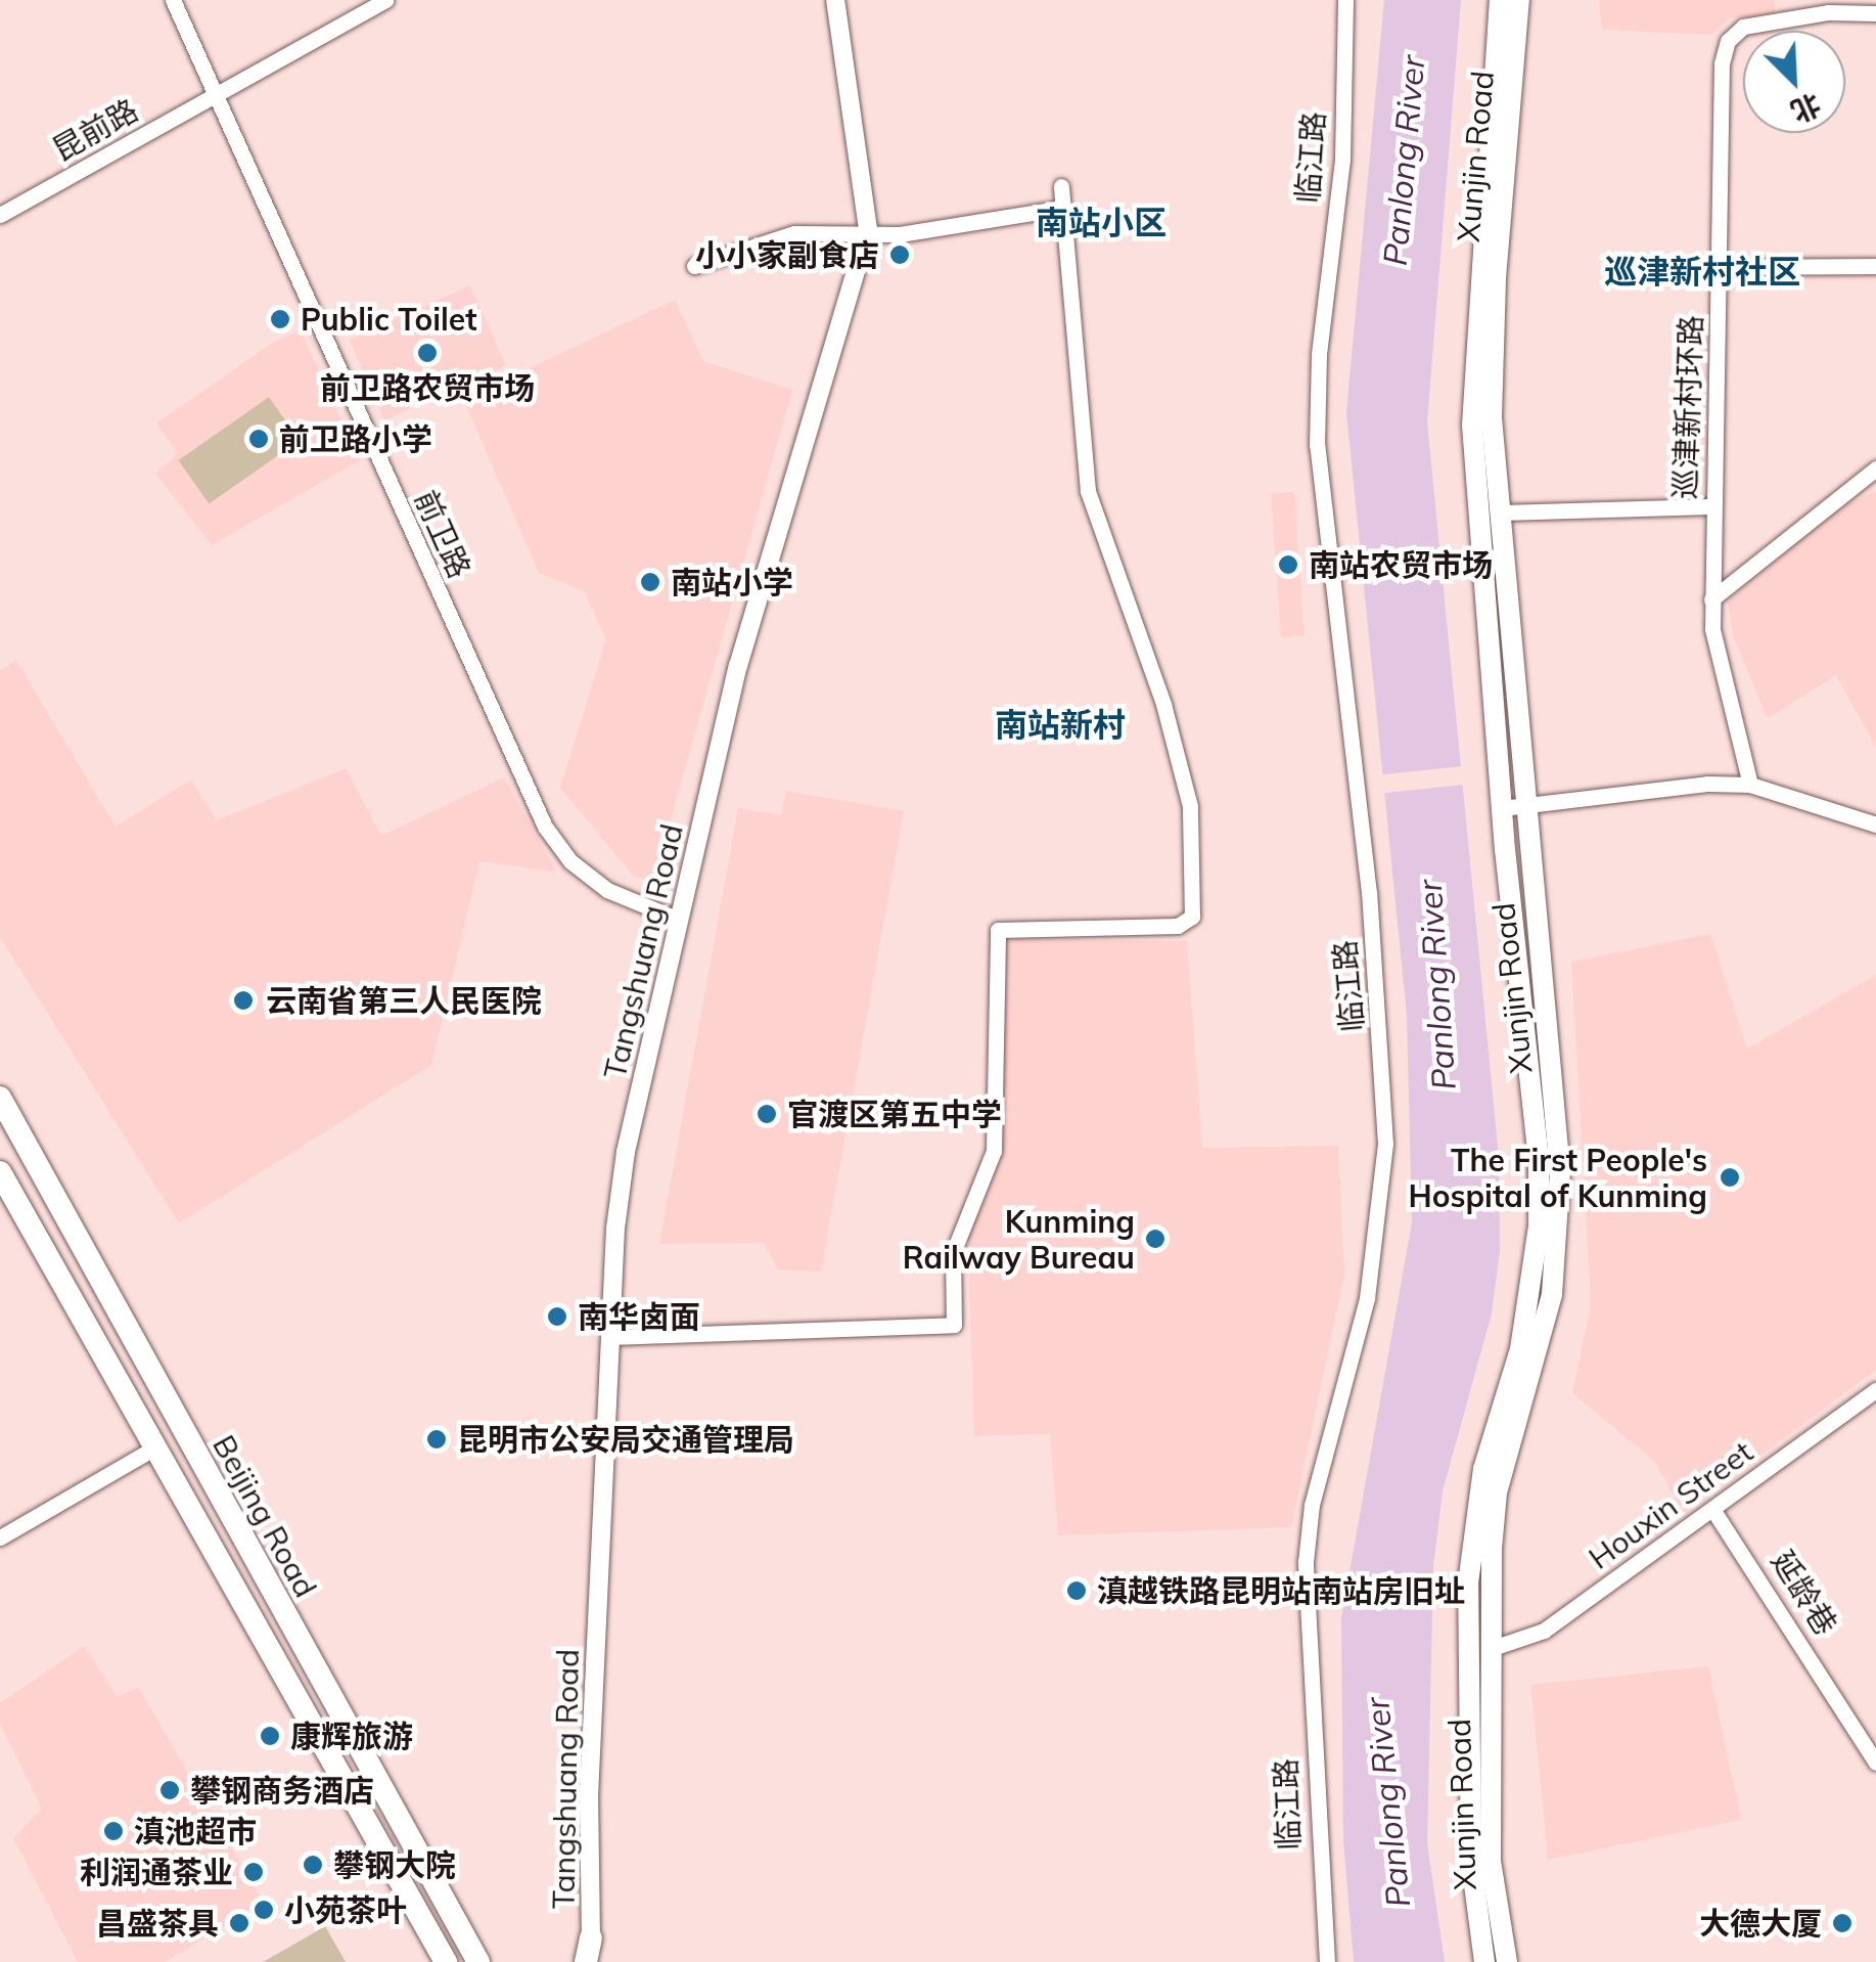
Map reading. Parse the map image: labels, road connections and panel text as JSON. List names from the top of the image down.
{
  "streets": {
    "main road": ["Xunjin Road", "Beijing Road"],
    "street": [
      "昆前路",
      "临江路",
      "巡津新村环路",
      "前卫路",
      "Tangshuang Road",
      "Houxin Street",
      "延龄巷"
    ]
  },
  "crossings": [
    ["昆前路", "前卫路"],
    ["Xunjin Road", "Houxin Street"],
    ["前卫路", "Tangshuang Road"],
    ["Houxin Street", "延龄巷"]
  ],
  "districts": ["南站小区", "巡津新村社区", "南站新村"],
  "water": ["Panlong River"],
  "places": [
    "小小家副食店",
    "Public Toilet",
    "前卫路农贸市场",
    "前卫路小学",
    "南站农贸市场",
    "南站小学",
    "云南省第三人民医院",
    "官渡区第五中学",
    "The First People's Hospital of Kunming",
    "Kunming Railway Bureau",
    "南华卤面",
    "昆明市公安局交通管理局",
    "滇越铁路昆明站南站房旧址",
    "康辉旅游",
    "攀钢商务酒店",
    "滇池超市",
    "攀钢大院",
    "利润通茶业",
    "小苑茶叶",
    "昌盛茶具",
    "大德大厦"
  ],
  "north": "bottom right"
}
